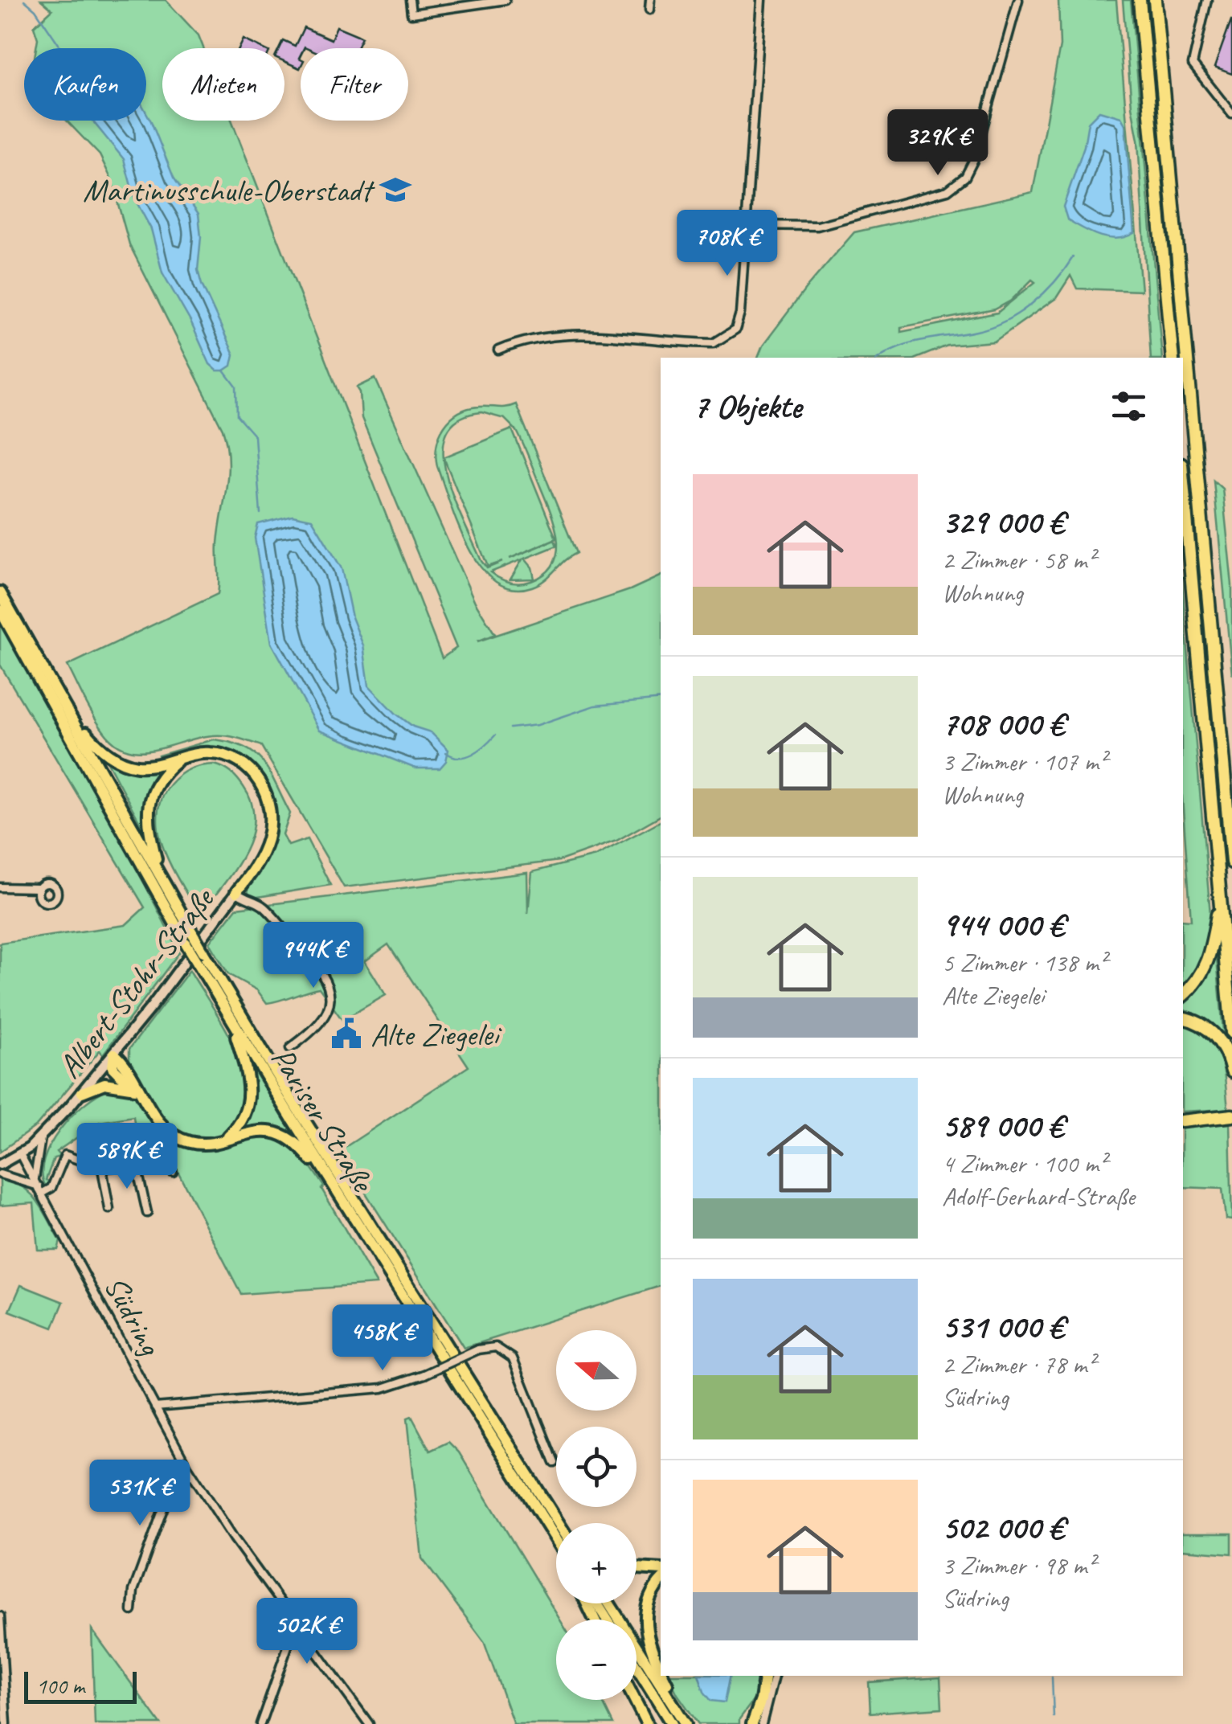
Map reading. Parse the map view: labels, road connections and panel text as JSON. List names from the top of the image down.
{
  "streets": {
    "highway": ["Pariser Straße"],
    "street": ["Albert-Stohr-Straße", "Südring"]
  },
  "crossings": [
    ["Albert-Stohr-Straße", "Südring"]
  ],
  "places": {
    "school or university": ["Martinusschule-Oberstadt"],
    "public building": ["Alte Ziegelei"]
  },
  "scale_bar": "100 m",
  "north": "left",
  "page": {
    "chip": ["Kaufen", "Mieten", "Filter"],
    "price": [
      "329K €",
      "708K €",
      "944K €",
      "589K €",
      "458K €",
      "531K €",
      "502K €"
    ],
    "heading": "7 Objekte",
    "list": [
      {
        "name": "329 000 €",
        "note": "2 Zimmer · 58 m² · Wohnung"
      },
      {
        "name": "708 000 €",
        "note": "3 Zimmer · 107 m² · Wohnung"
      },
      {
        "name": "944 000 €",
        "note": "5 Zimmer · 138 m² · Alte Ziegelei"
      },
      {
        "name": "589 000 €",
        "note": "4 Zimmer · 100 m² · Adolf-Gerhard-Straße"
      },
      {
        "name": "531 000 €",
        "note": "2 Zimmer · 78 m² · Südring"
      },
      {
        "name": "502 000 €",
        "note": "3 Zimmer · 98 m² · Südring"
      }
    ],
    "map_buttons": ["+", "−"],
    "scale": "100 m"
  }
}
